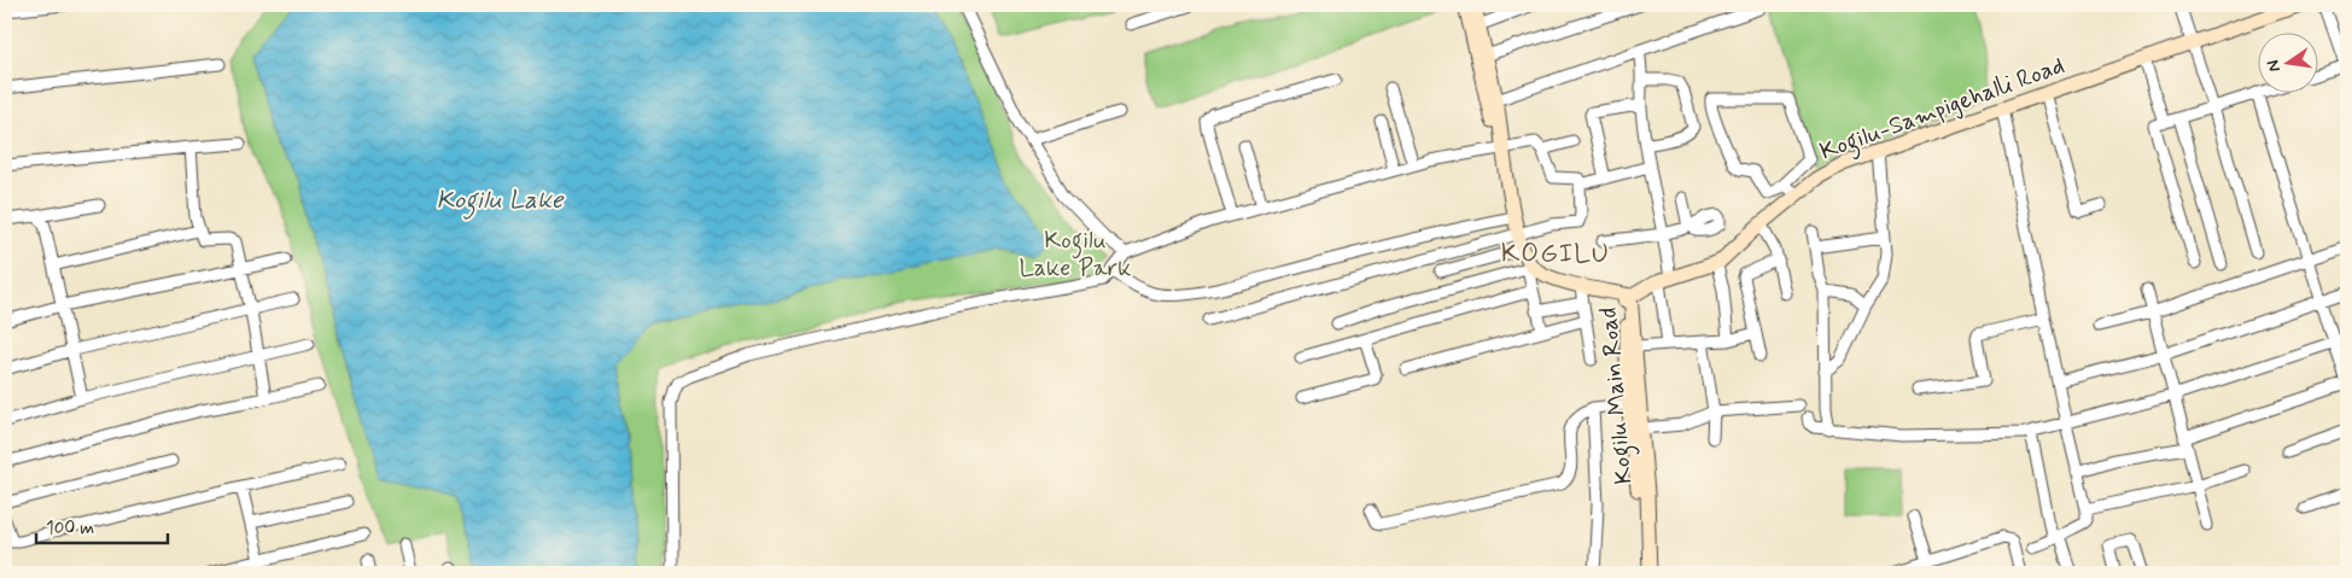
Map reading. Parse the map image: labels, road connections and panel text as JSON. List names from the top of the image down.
{
  "streets": {
    "main road": ["Kogilu-Sampigehalli Road", "Kogilu Main Road"]
  },
  "crossings": [
    ["Kogilu-Sampigehalli Road", "Kogilu Main Road"]
  ],
  "districts": ["KOGILU"],
  "water": ["Kogilu Lake"],
  "parks": ["Kogilu Lake Park"],
  "scale_bar": "100 m",
  "north": "left"
}
